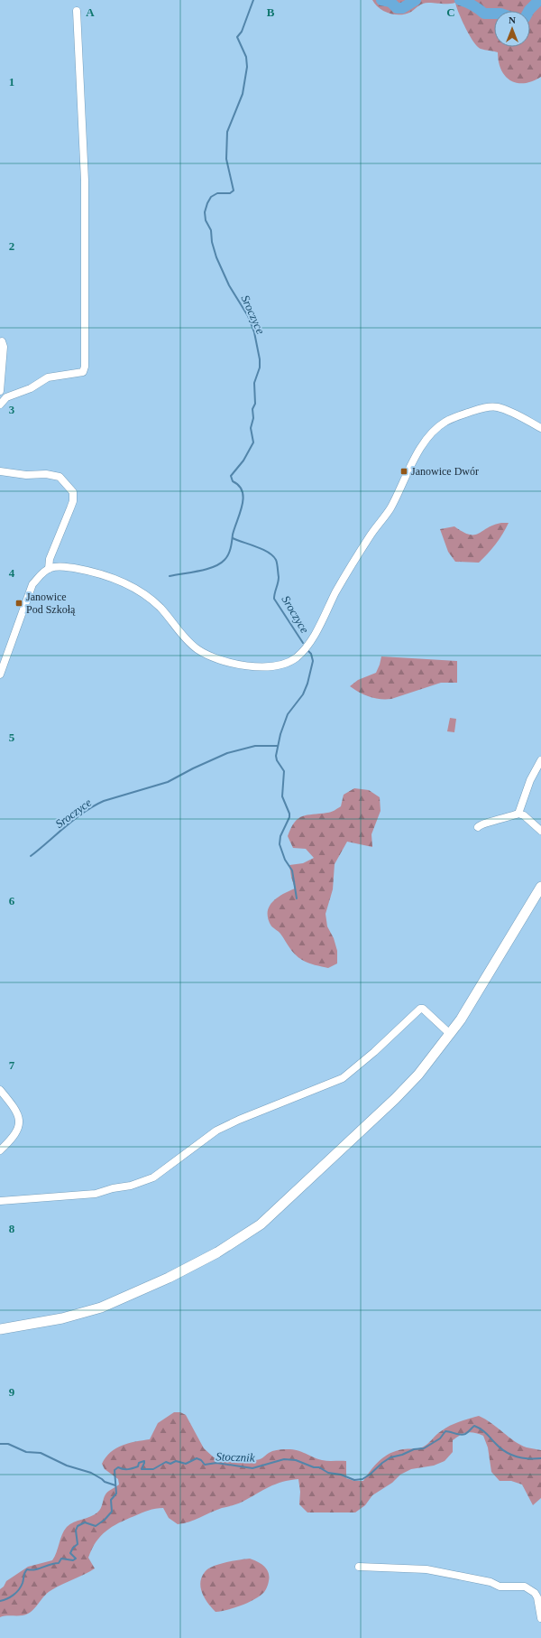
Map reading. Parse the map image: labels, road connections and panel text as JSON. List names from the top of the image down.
{
  "water": ["Sroczyce", "Stocznik"],
  "places": {
    "transit": ["Janowice Dwór", "Janowice Pod Szkołą"]
  },
  "north": "top",
  "grid": {
    "columns": ["A", "B", "C"],
    "rows": [
      "1",
      "2",
      "3",
      "4",
      "5",
      "6",
      "7",
      "8",
      "9"
    ]
  }
}
